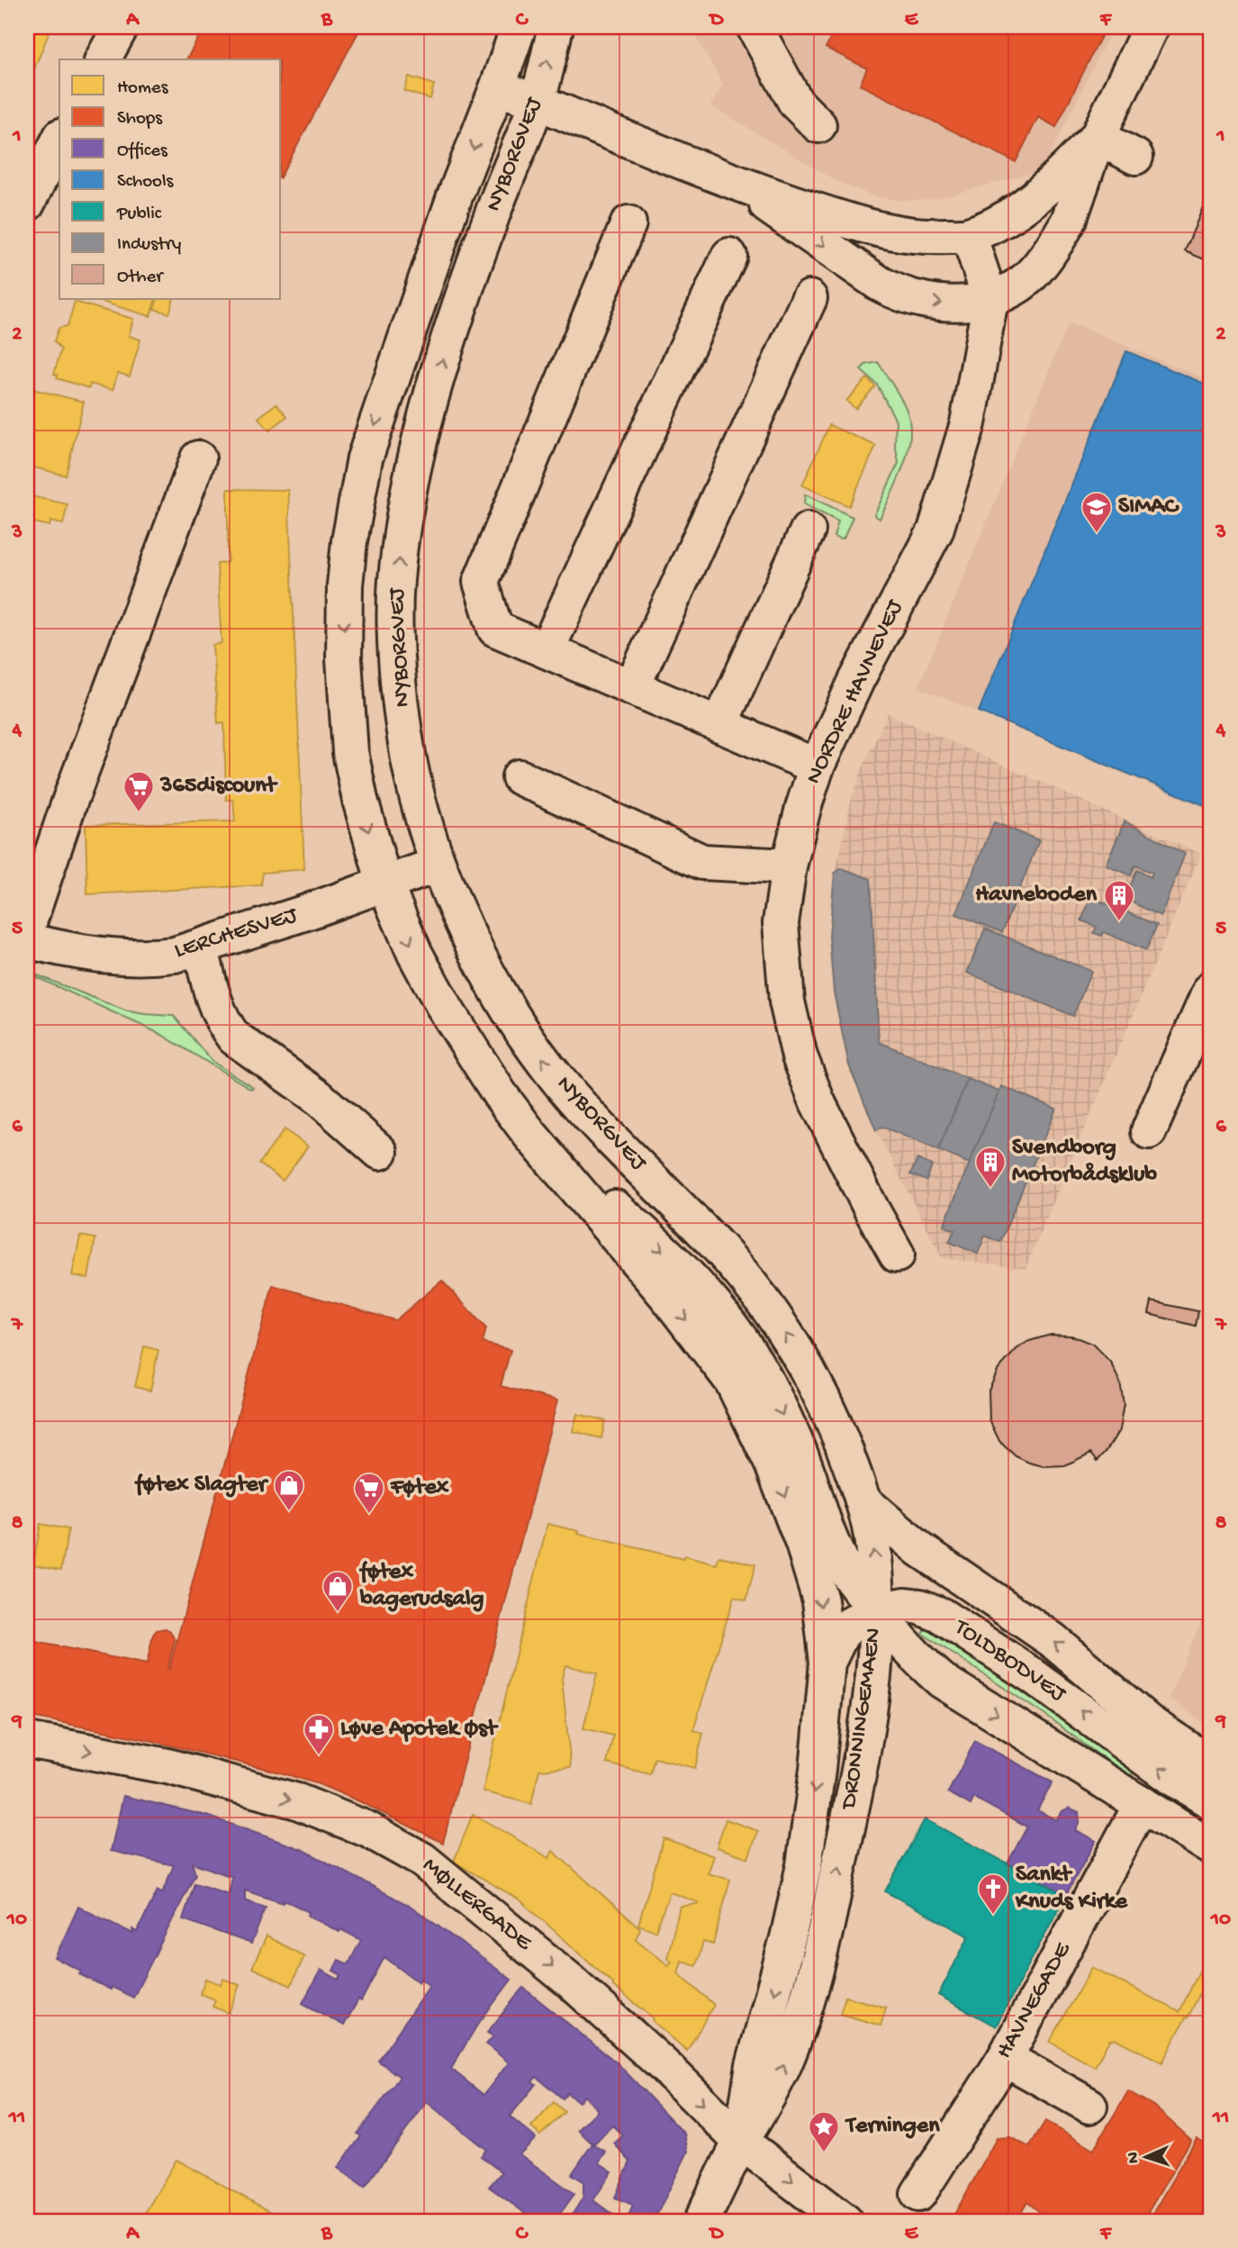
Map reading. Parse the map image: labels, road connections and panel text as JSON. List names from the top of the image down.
{
  "streets": {
    "street": [
      "NYBORGVEJ",
      "NORDRE HAVNEVEJ",
      "LERCHESVEJ",
      "TOLDBODVEJ",
      "DRONNINGEMAEN",
      "MØLLERGADE",
      "HAVNEGADE"
    ]
  },
  "crossings": [
    ["NYBORGVEJ", "LERCHESVEJ"],
    ["NYBORGVEJ", "TOLDBODVEJ"],
    ["NYBORGVEJ", "DRONNINGEMAEN"],
    ["TOLDBODVEJ", "DRONNINGEMAEN"],
    ["TOLDBODVEJ", "HAVNEGADE"],
    ["DRONNINGEMAEN", "MØLLERGADE"]
  ],
  "one_way": ["MØLLERGADE"],
  "places": {
    "school or university": ["SIMAC"],
    "supermarket": ["365discount", "Føtex"],
    "building": ["Havneboden", "Svendborg Motorbådsklub"],
    "shop": ["føtex Slagter", "føtex bagerudsalg"],
    "pharmacy": ["Løve Apotek Øst"],
    "church": ["Sankt Knuds Kirke"],
    "place": ["Terningen"]
  },
  "legend": [
    "Homes",
    "Shops",
    "Offices",
    "Schools",
    "Public",
    "Industry",
    "Other"
  ],
  "north": "left",
  "grid": {
    "columns": [
      "A",
      "B",
      "C",
      "D",
      "E",
      "F"
    ],
    "rows": [
      "1",
      "2",
      "3",
      "4",
      "5",
      "6",
      "7",
      "8",
      "9",
      "10",
      "11"
    ]
  }
}
